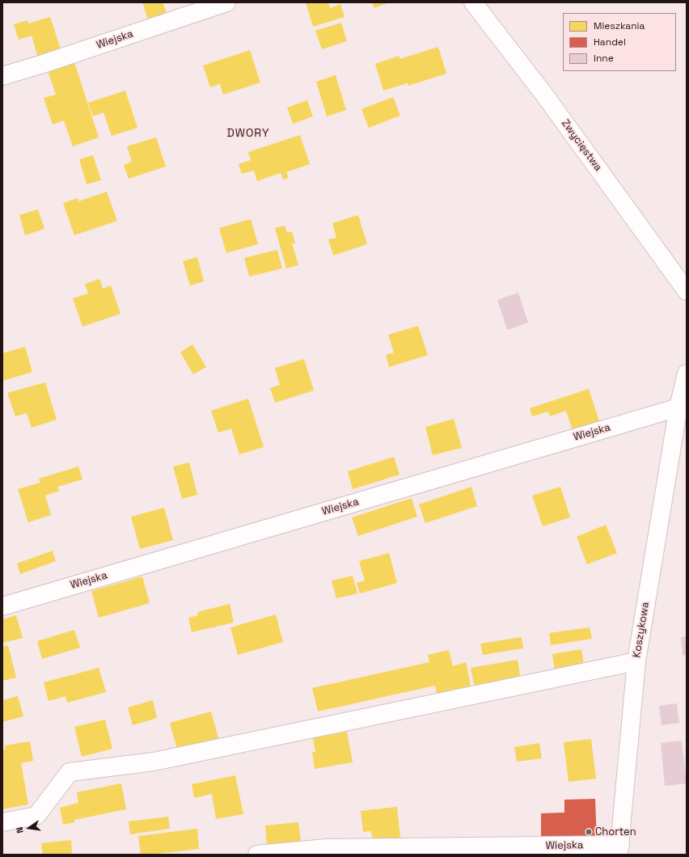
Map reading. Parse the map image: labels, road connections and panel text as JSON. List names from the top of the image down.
{
  "streets": {
    "street": ["Wiejska", "Zwycięstwa", "Koszykowa"]
  },
  "crossings": [
    ["Wiejska", "Koszykowa"]
  ],
  "districts": ["DWORY"],
  "places": ["Chorten"],
  "legend": ["Mieszkania", "Handel", "Inne"],
  "north": "left"
}
